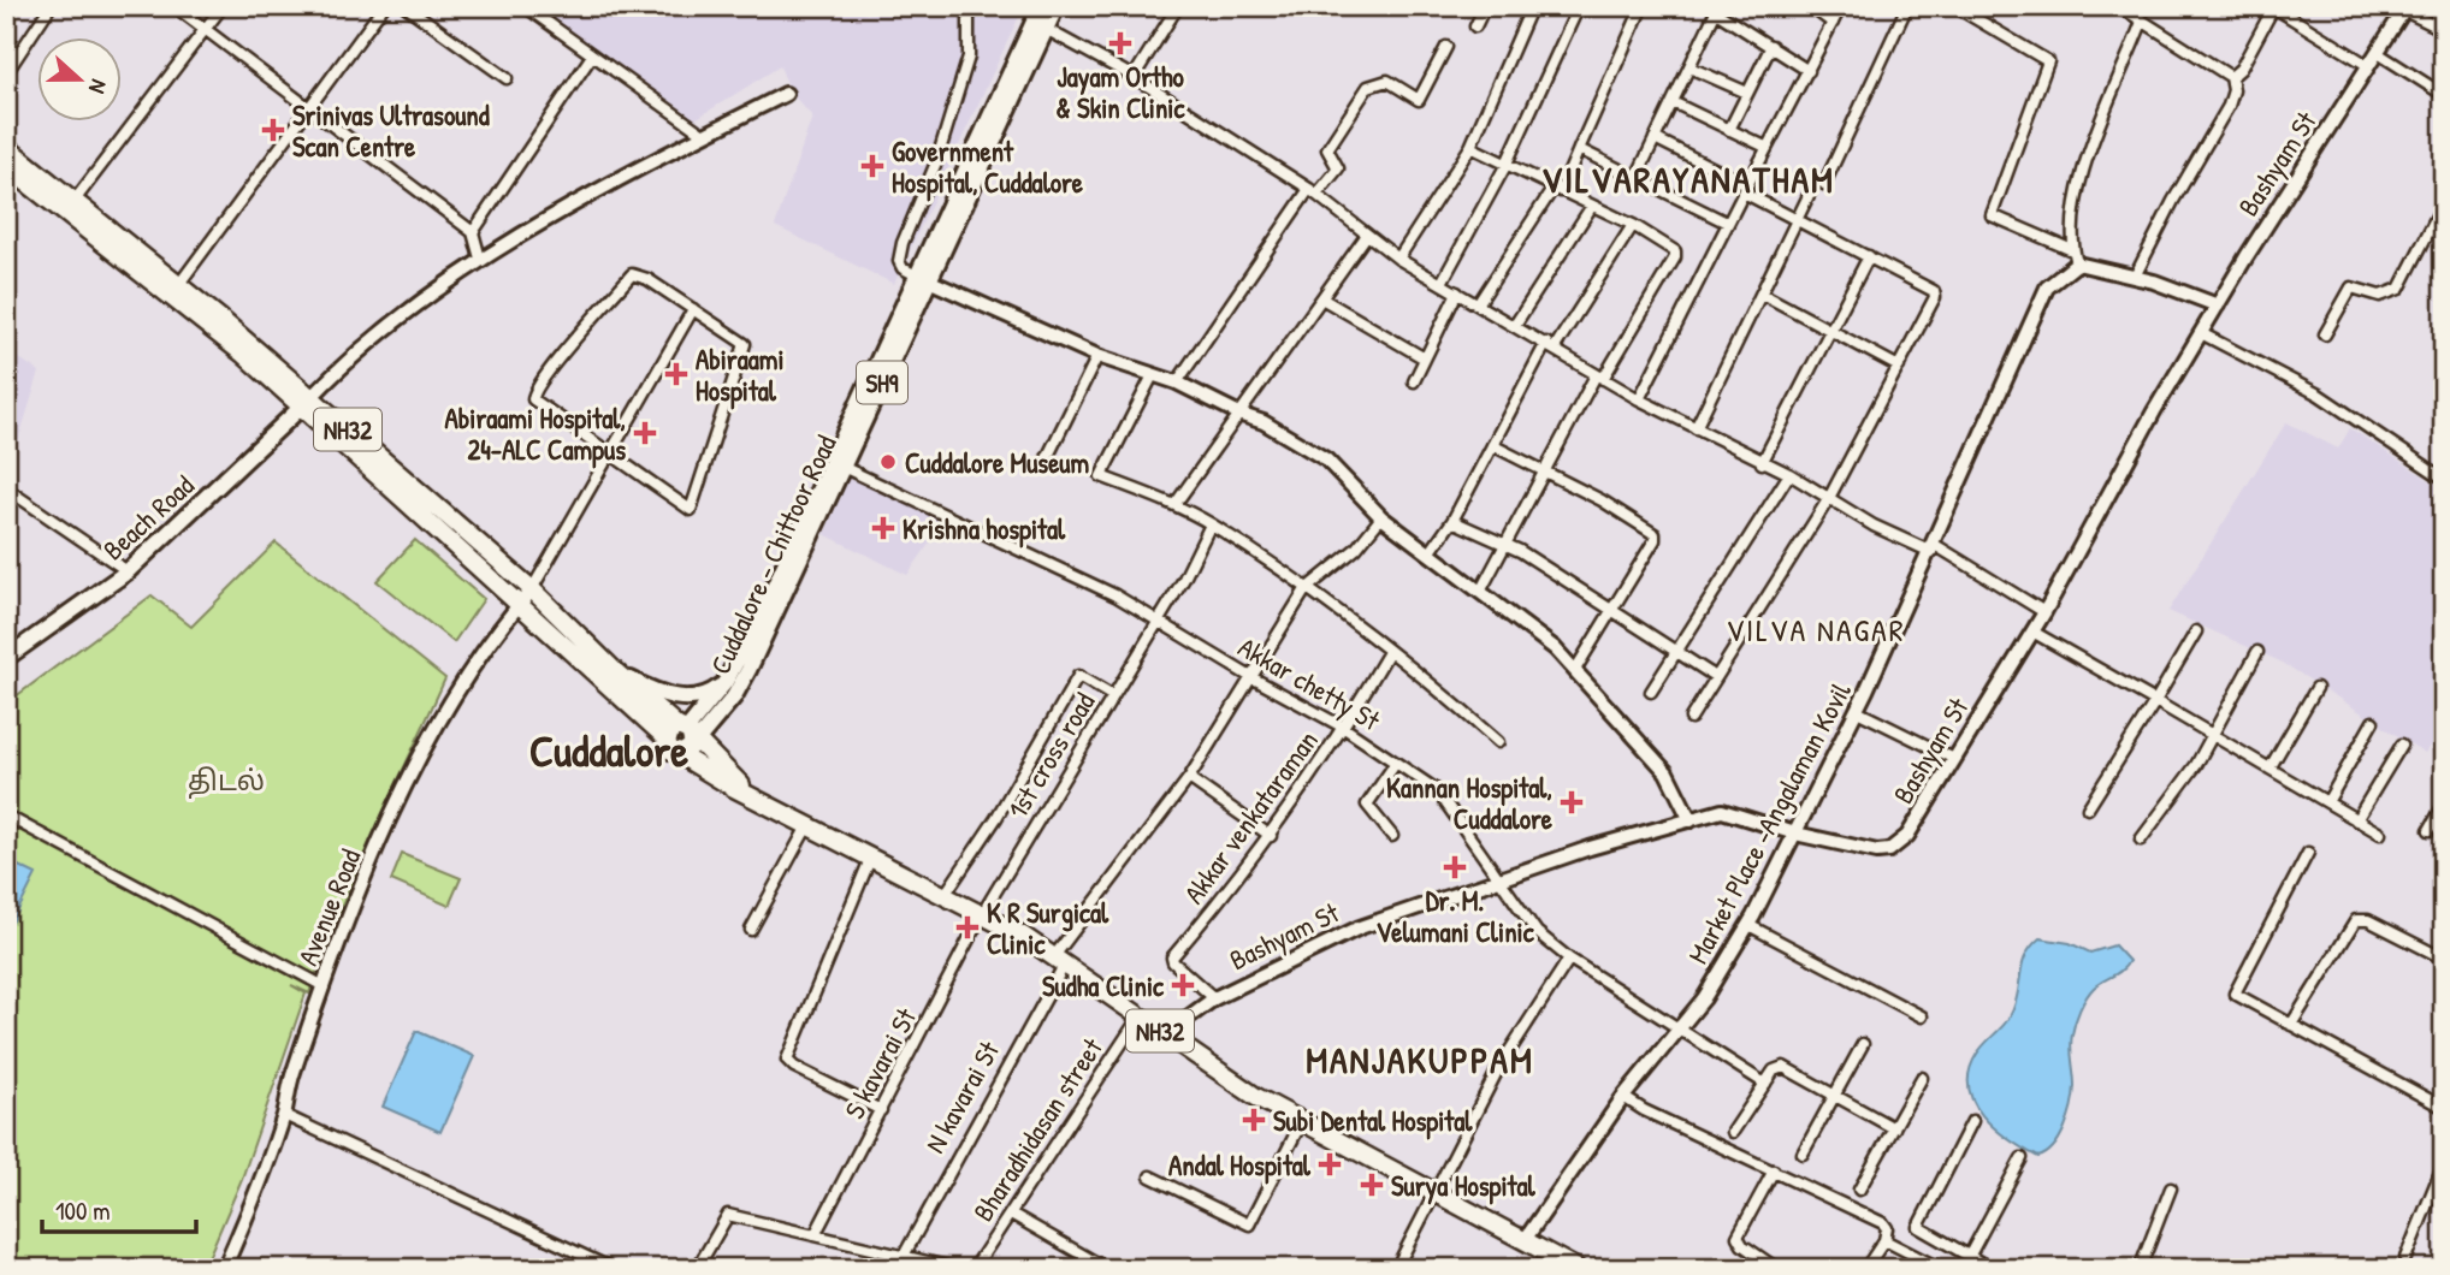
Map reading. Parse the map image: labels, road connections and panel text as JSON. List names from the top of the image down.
{
  "streets": {
    "highway": ["NH32"],
    "main road": ["SH9", "Beach Road", "Cuddalore - Chittoor Road"],
    "street": [
      "Bashyam St",
      "Akkar chetty St",
      "1st cross road",
      "Akkar venkataraman",
      "Market Place -Angalaman Kovil",
      "Avenue Road",
      "S kavarai St",
      "N kavarai St",
      "Bharadhidasan street"
    ]
  },
  "crossings": [
    ["Bashyam St", "NH32"],
    ["Bashyam St", "Akkar chetty St"],
    ["Bashyam St", "Akkar venkataraman"],
    ["Bashyam St", "Market Place -Angalaman Kovil"],
    ["NH32", "Beach Road"],
    ["NH32", "Cuddalore - Chittoor Road"],
    ["NH32", "1st cross road"],
    ["NH32", "Market Place -Angalaman Kovil"],
    ["NH32", "Avenue Road"],
    ["NH32", "S kavarai St"],
    ["NH32", "N kavarai St"],
    ["NH32", "Bharadhidasan street"],
    ["Cuddalore - Chittoor Road", "Akkar chetty St"],
    ["Akkar chetty St", "1st cross road"],
    ["Akkar chetty St", "Akkar venkataraman"],
    ["Akkar chetty St", "Market Place -Angalaman Kovil"],
    ["Akkar chetty St", "N kavarai St"],
    ["1st cross road", "S kavarai St"]
  ],
  "districts": [
    "VILVARAYANATHAM",
    "VILVA NAGAR",
    "Cuddalore",
    "MANJAKUPPAM"
  ],
  "parks": ["திடல்"],
  "places": {
    "health": [
      "Jayam Ortho & Skin Clinic",
      "Srinivas Ultrasound Scan Centre",
      "Government Hospital, Cuddalore",
      "Abiraami Hospital",
      "Abiraami Hospital, 24-ALC Campus",
      "Krishna hospital",
      "Kannan Hospital, Cuddalore",
      "Dr. M. Velumani Clinic",
      "K R Surgical Clinic",
      "Sudha Clinic",
      "Subi Dental Hospital",
      "Andal Hospital",
      "Surya Hospital"
    ],
    "other": ["Cuddalore Museum"]
  },
  "scale_bar": "100 m",
  "north": "right"
}
